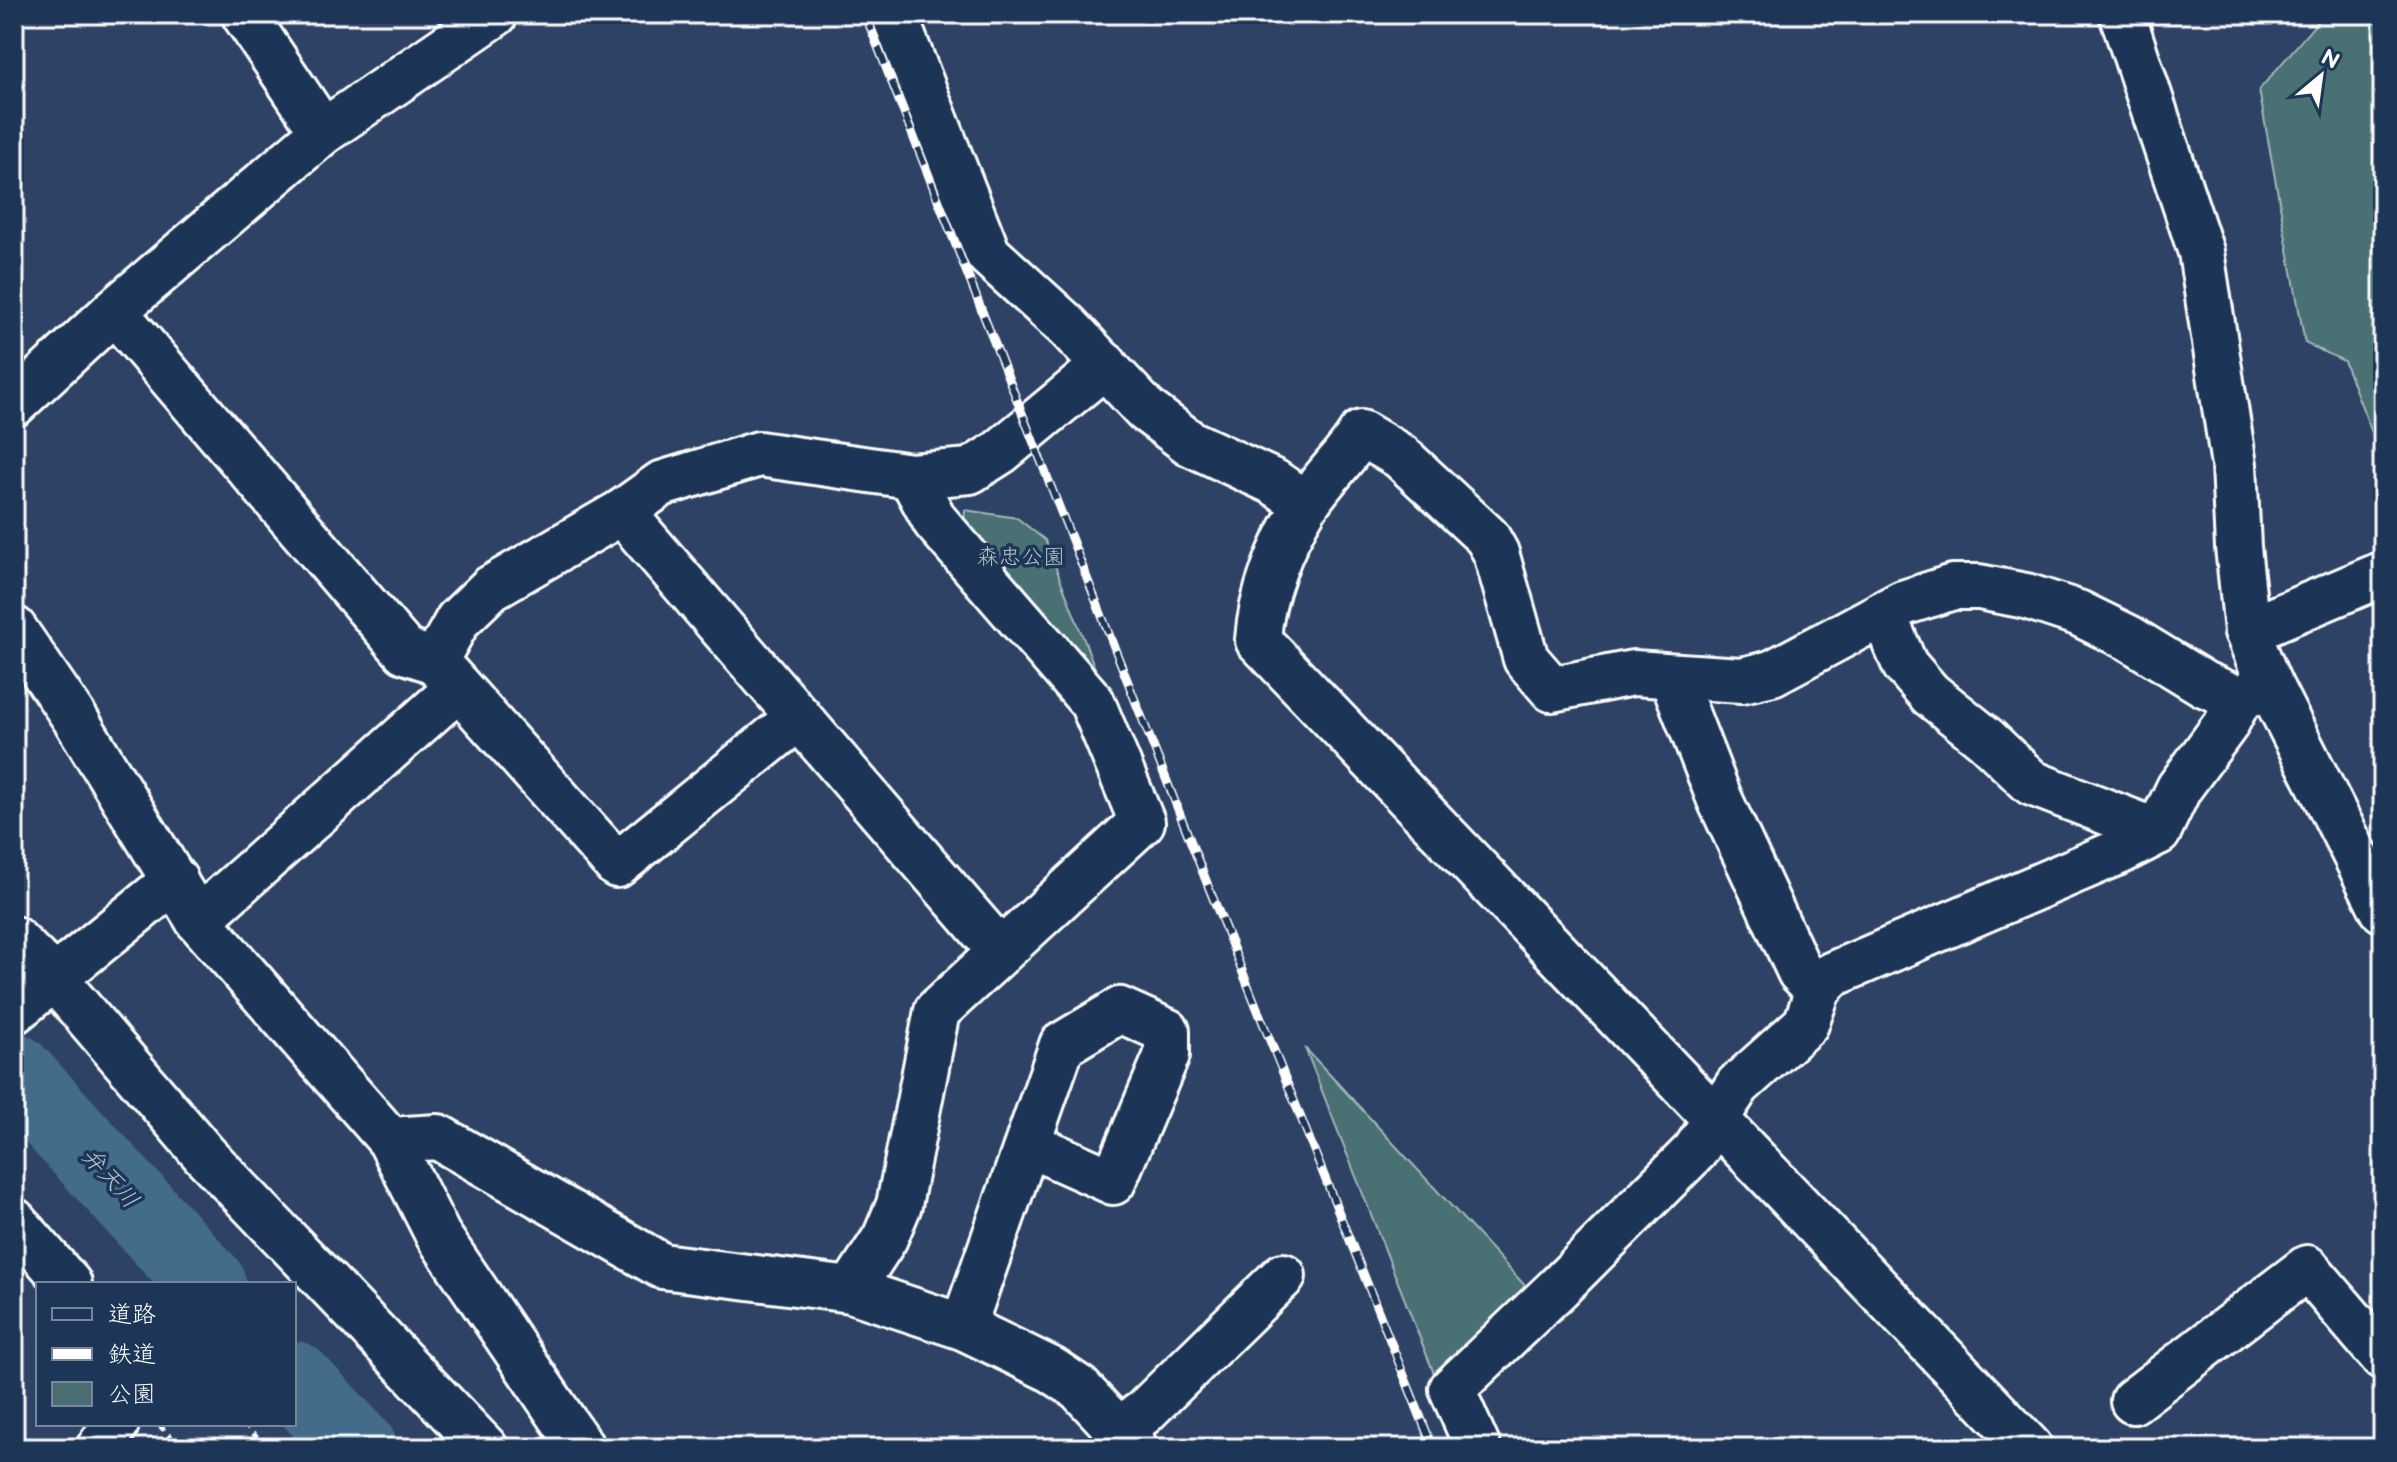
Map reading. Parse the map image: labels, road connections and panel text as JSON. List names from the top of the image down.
{
  "water": ["弁天川"],
  "parks": ["森忠公園"],
  "legend": ["道路", "鉄道", "公園"],
  "north": "top right"
}
